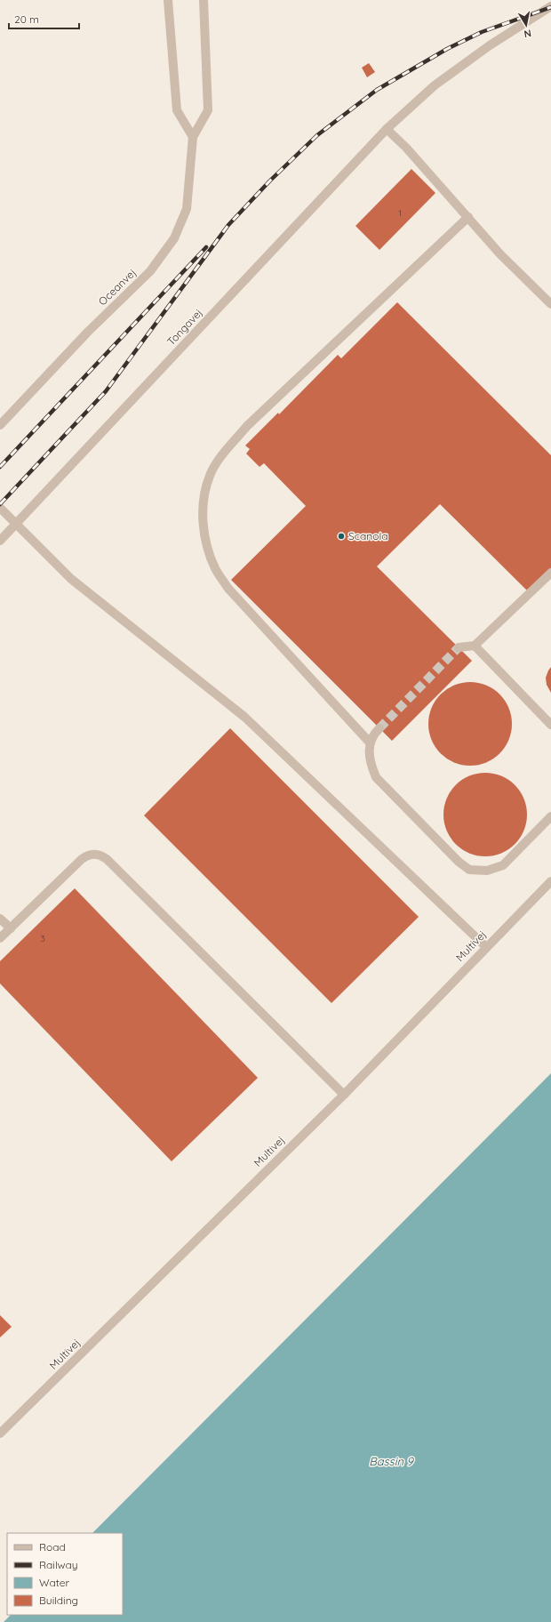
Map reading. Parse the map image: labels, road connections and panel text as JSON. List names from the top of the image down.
{
  "streets": {
    "street": ["Oceanvej", "Tongavej", "Multivej"]
  },
  "water": ["Bassin 9"],
  "places": ["Scanola"],
  "house_numbers": ["1", "3"],
  "legend": [
    "Road",
    "Railway",
    "Water",
    "Building"
  ],
  "scale_bar": "20 m",
  "north": "bottom"
}
